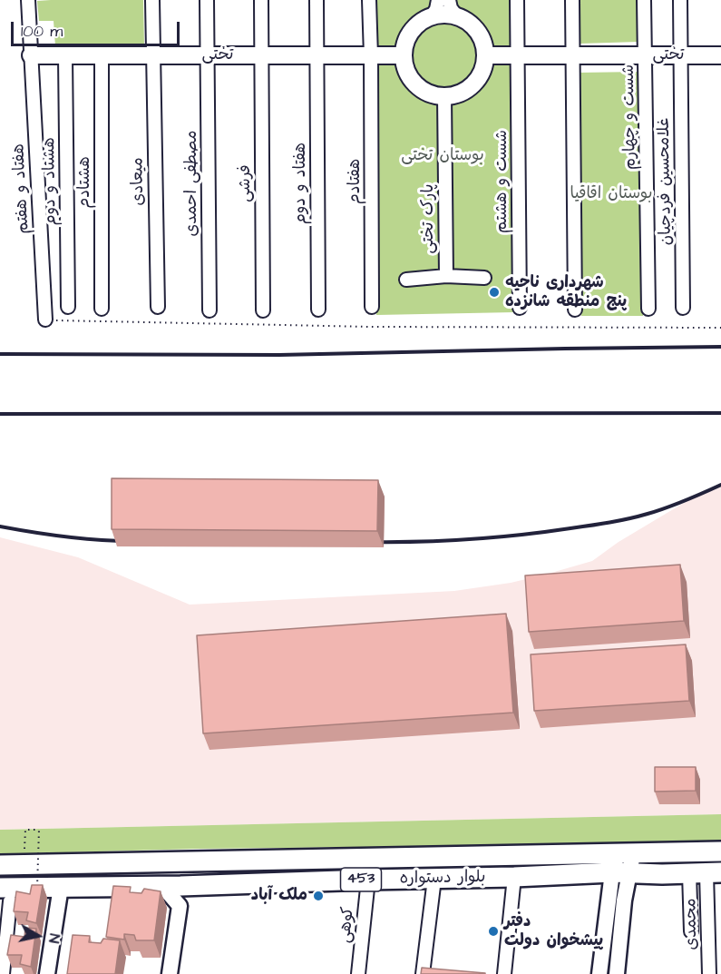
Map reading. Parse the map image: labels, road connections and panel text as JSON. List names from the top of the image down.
{
  "streets": {
    "main road": ["تختی", "بلوار دستواره", "453"],
    "street": [
      "شست و چهارم",
      "هشتاد و دوم",
      "میعادی",
      "هفتادم",
      "شست و هشتم",
      "غلامحسین فردچیان",
      "هشتادم",
      "مصطفی احمدی",
      "فرشی",
      "هفتاد و دوم",
      "هفتاد و هفتم",
      "پارک تختی",
      "محمدی",
      "کوهی"
    ]
  },
  "crossings": [
    ["تختی", "شست و چهارم"],
    ["تختی", "هشتاد و دوم"],
    ["تختی", "میعادی"],
    ["تختی", "هفتادم"],
    ["تختی", "شست و هشتم"],
    ["تختی", "غلامحسین فردچیان"],
    ["تختی", "هشتادم"],
    ["تختی", "مصطفی احمدی"],
    ["تختی", "فرشی"],
    ["تختی", "هفتاد و دوم"],
    ["تختی", "هفتاد و هفتم"],
    ["تختی", "پارک تختی"],
    ["بلوار دستواره", "محمدی"],
    ["بلوار دستواره", "کوهی"]
  ],
  "parks": ["بوستان تختی", "بوستان اقاقیا"],
  "places": ["شهرداری ناحیه پنج منطقه شانزده", "ملک آباد", "دفتر پیشخوان دولت"],
  "scale_bar": "100 m",
  "north": "right"
}
